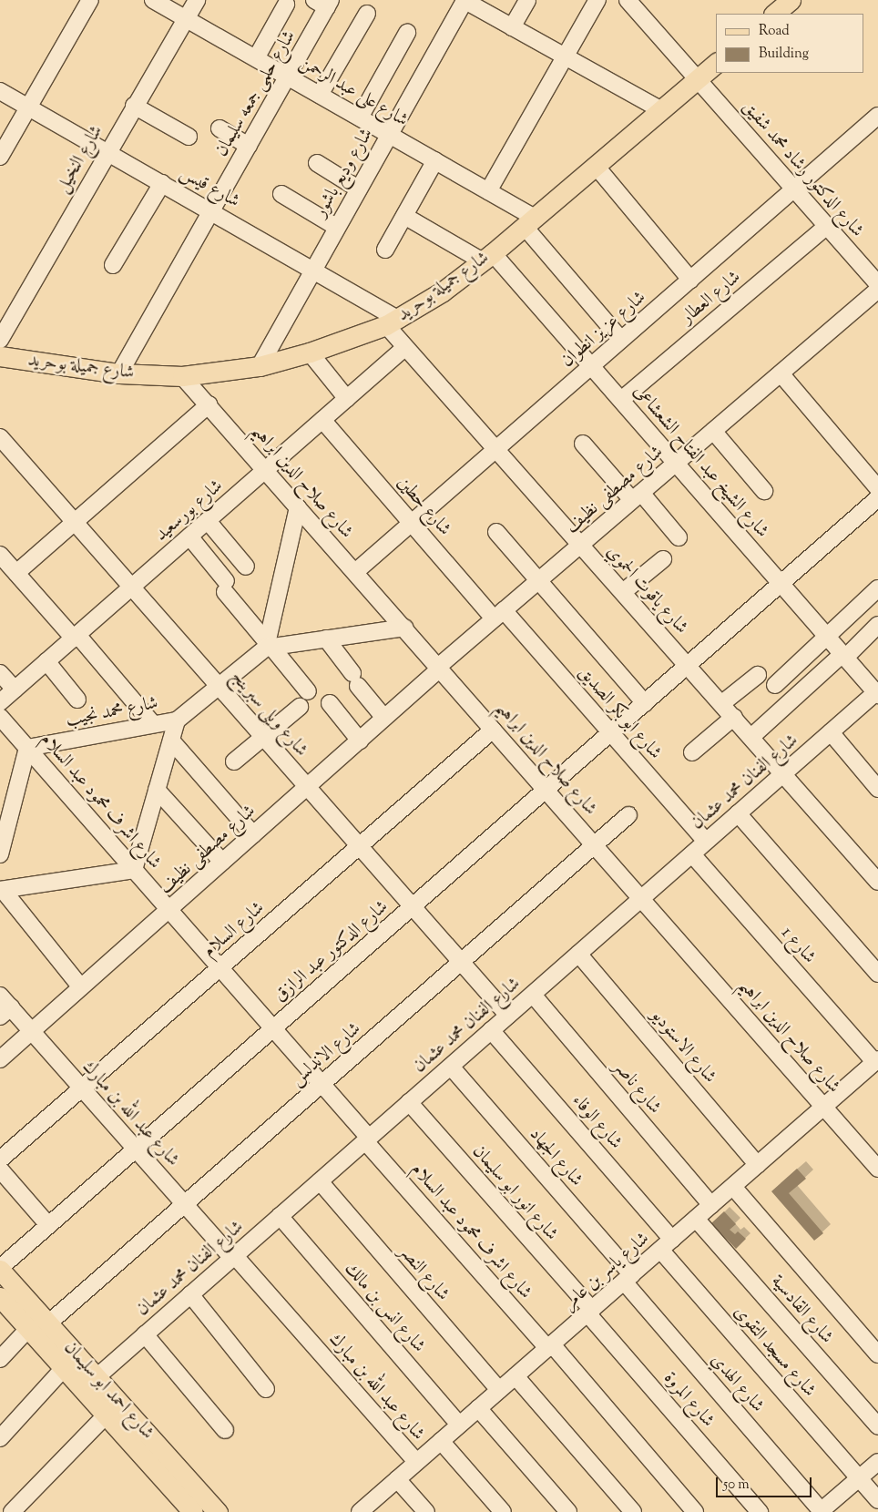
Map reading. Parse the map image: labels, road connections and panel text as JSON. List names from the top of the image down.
{
  "streets": {
    "main road": ["شارع جميلة بوحريد", "شارع احمد ابو سليمان"],
    "street": [
      "شارع على عبد الرحمن",
      "شارع حلمى جمعه سليمان",
      "شارع النخيل",
      "شارع الدكتور رشاد محمد شفيق",
      "شارع وديع باشور",
      "شارع قيس",
      "شارع العطار",
      "شارع عزيز انطوان",
      "شارع الشيخ عبد الفتاح الشعشاعى",
      "شارع صلاح الدين ابراهيم",
      "شارع مصطفى نظيف",
      "شارع حطين",
      "شارع بورسعيد",
      "شارع ياقوت الحموي",
      "شارع محمد نجيب",
      "شارع ابو بكر الصديق",
      "شارع ويلى سبرينج",
      "شارع الفنان محمد عثمان",
      "شارع اشرف محمود عبد السلام",
      "شارع السلام",
      "شارع 1",
      "شارع الدكتور عبد الرازق",
      "شارع الاستوديو",
      "شارع الاندلس",
      "شارع ناصر",
      "شارع عبد الله بن مبارك",
      "شارع الوفاء",
      "شارع الجهاد",
      "شارع انور ابو سليمان",
      "شارع ياسر بن عامر",
      "شارع النصر",
      "شارع انس بن مالك",
      "شارع القادسية",
      "شارع مسجد التقوى",
      "شارع الهدي",
      "شارع المروة"
    ]
  },
  "crossings": [
    ["شارع على عبد الرحمن", "شارع حلمى جمعه سليمان"],
    ["شارع على عبد الرحمن", "شارع النخيل"],
    ["شارع على عبد الرحمن", "شارع وديع باشور"],
    ["شارع على عبد الرحمن", "شارع جميلة بوحريد"],
    ["شارع حلمى جمعه سليمان", "شارع قيس"],
    ["شارع حلمى جمعه سليمان", "شارع جميلة بوحريد"],
    ["شارع النخيل", "شارع قيس"],
    ["شارع الدكتور رشاد محمد شفيق", "شارع جميلة بوحريد"],
    ["شارع الدكتور رشاد محمد شفيق", "شارع العطار"],
    ["شارع الدكتور رشاد محمد شفيق", "شارع عزيز انطوان"],
    ["شارع وديع باشور", "شارع قيس"],
    ["شارع وديع باشور", "شارع جميلة بوحريد"],
    ["شارع قيس", "شارع جميلة بوحريد"],
    ["شارع قيس", "شارع ياقوت الحموي"],
    ["شارع جميلة بوحريد", "شارع الشيخ عبد الفتاح الشعشاعى"],
    ["شارع جميلة بوحريد", "شارع صلاح الدين ابراهيم"],
    ["شارع جميلة بوحريد", "شارع ياقوت الحموي"],
    ["شارع العطار", "شارع الشيخ عبد الفتاح الشعشاعى"],
    ["شارع عزيز انطوان", "شارع الشيخ عبد الفتاح الشعشاعى"],
    ["شارع عزيز انطوان", "شارع صلاح الدين ابراهيم"],
    ["شارع عزيز انطوان", "شارع حطين"],
    ["شارع عزيز انطوان", "شارع ياقوت الحموي"],
    ["شارع الشيخ عبد الفتاح الشعشاعى", "شارع مصطفى نظيف"],
    ["شارع الشيخ عبد الفتاح الشعشاعى", "شارع الفنان محمد عثمان"],
    ["شارع الشيخ عبد الفتاح الشعشاعى", "شارع الدكتور عبد الرازق"],
    ["شارع صلاح الدين ابراهيم", "شارع مصطفى نظيف"],
    ["شارع صلاح الدين ابراهيم", "شارع بورسعيد"],
    ["شارع صلاح الدين ابراهيم", "شارع الفنان محمد عثمان"],
    ["شارع صلاح الدين ابراهيم", "شارع السلام"],
    ["شارع صلاح الدين ابراهيم", "شارع الدكتور عبد الرازق"],
    ["شارع صلاح الدين ابراهيم", "شارع الاندلس"],
    ["شارع صلاح الدين ابراهيم", "شارع ياسر بن عامر"],
    ["شارع مصطفى نظيف", "شارع حطين"],
    ["شارع مصطفى نظيف", "شارع ياقوت الحموي"],
    ["شارع مصطفى نظيف", "شارع ابو بكر الصديق"],
    ["شارع مصطفى نظيف", "شارع ويلى سبرينج"],
    ["شارع مصطفى نظيف", "شارع اشرف محمود عبد السلام"],
    ["شارع مصطفى نظيف", "شارع عبد الله بن مبارك"],
    ["شارع حطين", "شارع بورسعيد"],
    ["شارع حطين", "شارع ابو بكر الصديق"],
    ["شارع بورسعيد", "شارع ياقوت الحموي"],
    ["شارع بورسعيد", "شارع ويلى سبرينج"],
    ["شارع ياقوت الحموي", "شارع الفنان محمد عثمان"],
    ["شارع ياقوت الحموي", "شارع الدكتور عبد الرازق"],
    ["شارع محمد نجيب", "شارع اشرف محمود عبد السلام"],
    ["شارع ابو بكر الصديق", "شارع الفنان محمد عثمان"],
    ["شارع ابو بكر الصديق", "شارع الدكتور عبد الرازق"],
    ["شارع ويلى سبرينج", "شارع الفنان محمد عثمان"],
    ["شارع ويلى سبرينج", "شارع السلام"],
    ["شارع ويلى سبرينج", "شارع الدكتور عبد الرازق"],
    ["شارع ويلى سبرينج", "شارع الاندلس"],
    ["شارع الفنان محمد عثمان", "شارع اشرف محمود عبد السلام"],
    ["شارع الفنان محمد عثمان", "شارع 1"],
    ["شارع الفنان محمد عثمان", "شارع الاستوديو"],
    ["شارع الفنان محمد عثمان", "شارع ناصر"],
    ["شارع الفنان محمد عثمان", "شارع عبد الله بن مبارك"],
    ["شارع الفنان محمد عثمان", "شارع الوفاء"],
    ["شارع الفنان محمد عثمان", "شارع الجهاد"],
    ["شارع الفنان محمد عثمان", "شارع انور ابو سليمان"],
    ["شارع الفنان محمد عثمان", "شارع النصر"],
    ["شارع الفنان محمد عثمان", "شارع انس بن مالك"],
    ["شارع الفنان محمد عثمان", "شارع احمد ابو سليمان"],
    ["شارع اشرف محمود عبد السلام", "شارع السلام"],
    ["شارع اشرف محمود عبد السلام", "شارع الدكتور عبد الرازق"],
    ["شارع اشرف محمود عبد السلام", "شارع الاندلس"],
    ["شارع اشرف محمود عبد السلام", "شارع ياسر بن عامر"],
    ["شارع السلام", "شارع عبد الله بن مبارك"],
    ["شارع 1", "شارع ياسر بن عامر"],
    ["شارع الدكتور عبد الرازق", "شارع عبد الله بن مبارك"],
    ["شارع الدكتور عبد الرازق", "شارع احمد ابو سليمان"],
    ["شارع الاستوديو", "شارع ياسر بن عامر"],
    ["شارع الاندلس", "شارع عبد الله بن مبارك"],
    ["شارع الاندلس", "شارع احمد ابو سليمان"],
    ["شارع ناصر", "شارع ياسر بن عامر"],
    ["شارع عبد الله بن مبارك", "شارع ياسر بن عامر"],
    ["شارع الوفاء", "شارع ياسر بن عامر"],
    ["شارع الوفاء", "شارع مسجد التقوى"],
    ["شارع الجهاد", "شارع ياسر بن عامر"],
    ["شارع الجهاد", "شارع الهدي"],
    ["شارع انور ابو سليمان", "شارع ياسر بن عامر"],
    ["شارع انور ابو سليمان", "شارع المروة"],
    ["شارع ياسر بن عامر", "شارع النصر"],
    ["شارع ياسر بن عامر", "شارع انس بن مالك"],
    ["شارع ياسر بن عامر", "شارع القادسية"],
    ["شارع ياسر بن عامر", "شارع مسجد التقوى"],
    ["شارع ياسر بن عامر", "شارع الهدي"],
    ["شارع ياسر بن عامر", "شارع المروة"]
  ],
  "legend": ["Road", "Building"],
  "scale_bar": "50 m"
}
